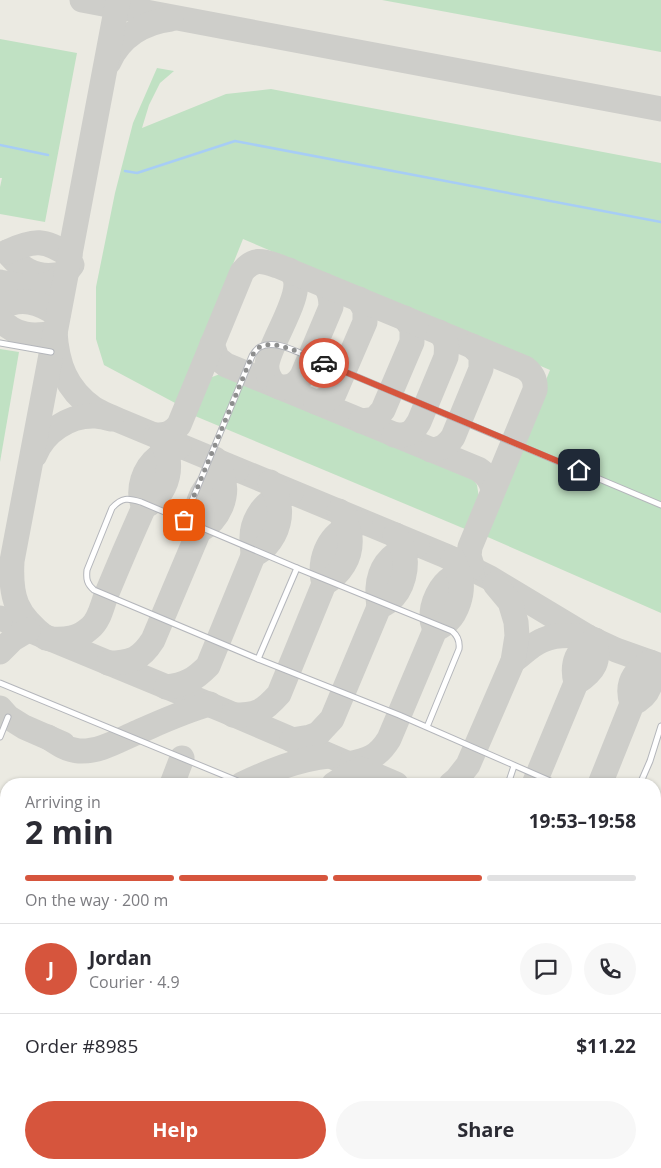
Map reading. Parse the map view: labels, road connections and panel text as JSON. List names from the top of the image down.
{
  "page": {
    "heading": ["2 min", "Arriving in", "19:53–19:58"],
    "panel": [
      "Jordan",
      "Courier · 4.9",
      "Order #8985",
      "$11.22"
    ],
    "bar": "On the way · 200 m",
    "round": "J",
    "buttons": ["Help", "Share"]
  }
}
